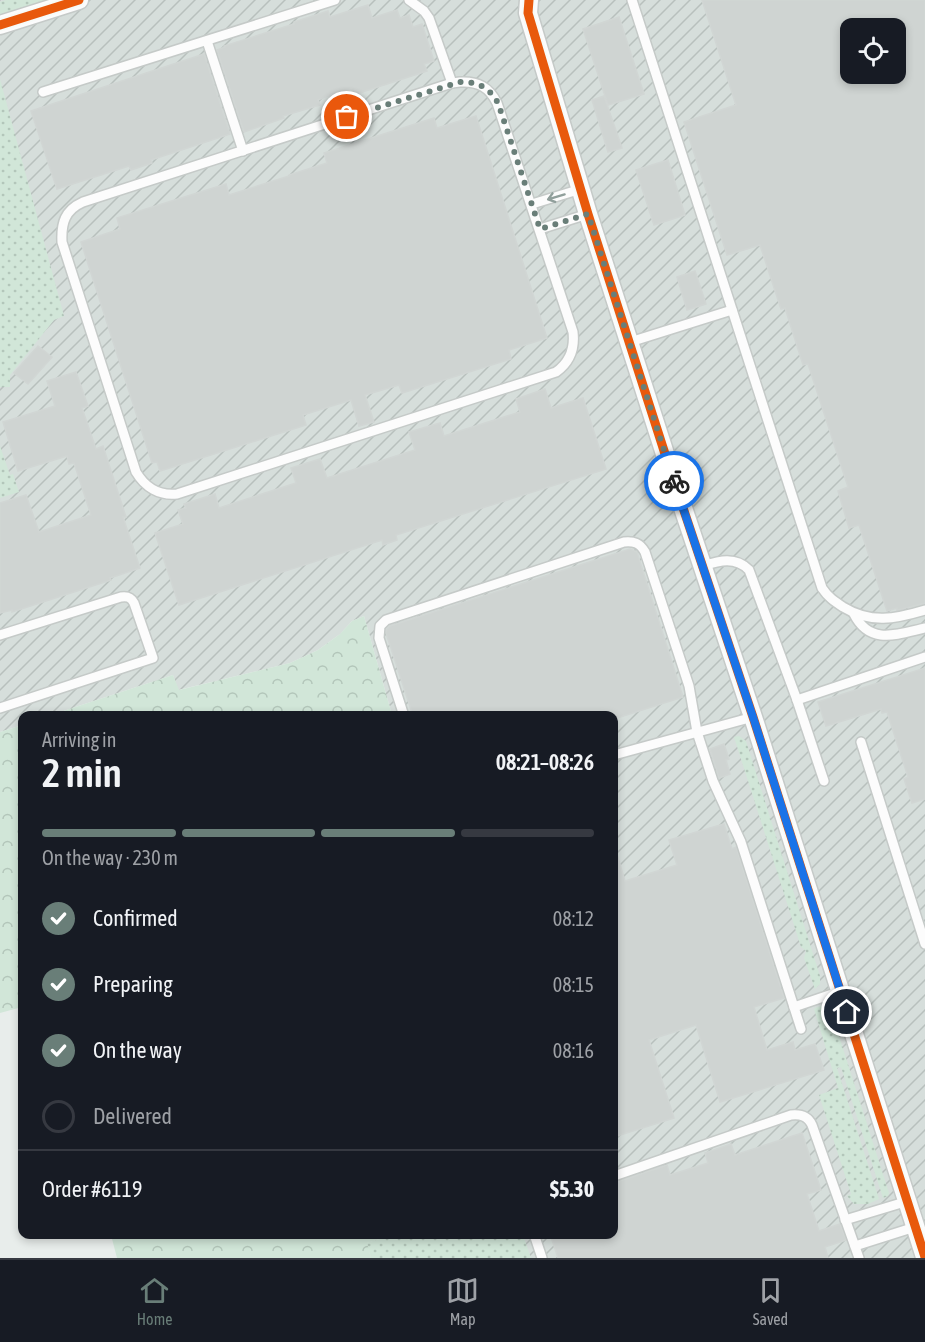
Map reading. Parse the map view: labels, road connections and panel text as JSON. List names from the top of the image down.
{
  "page": {
    "heading": ["2 min", "Arriving in", "08:21–08:26"],
    "panel": ["Order #6119", "$5.30"],
    "bar": "On the way · 230 m",
    "list": [
      ["Confirmed", "08:12"],
      ["Preparing", "08:15"],
      ["On the way", "08:16"],
      "Delivered"
    ],
    "tabs": ["Home", "Map", "Saved"]
  }
}
